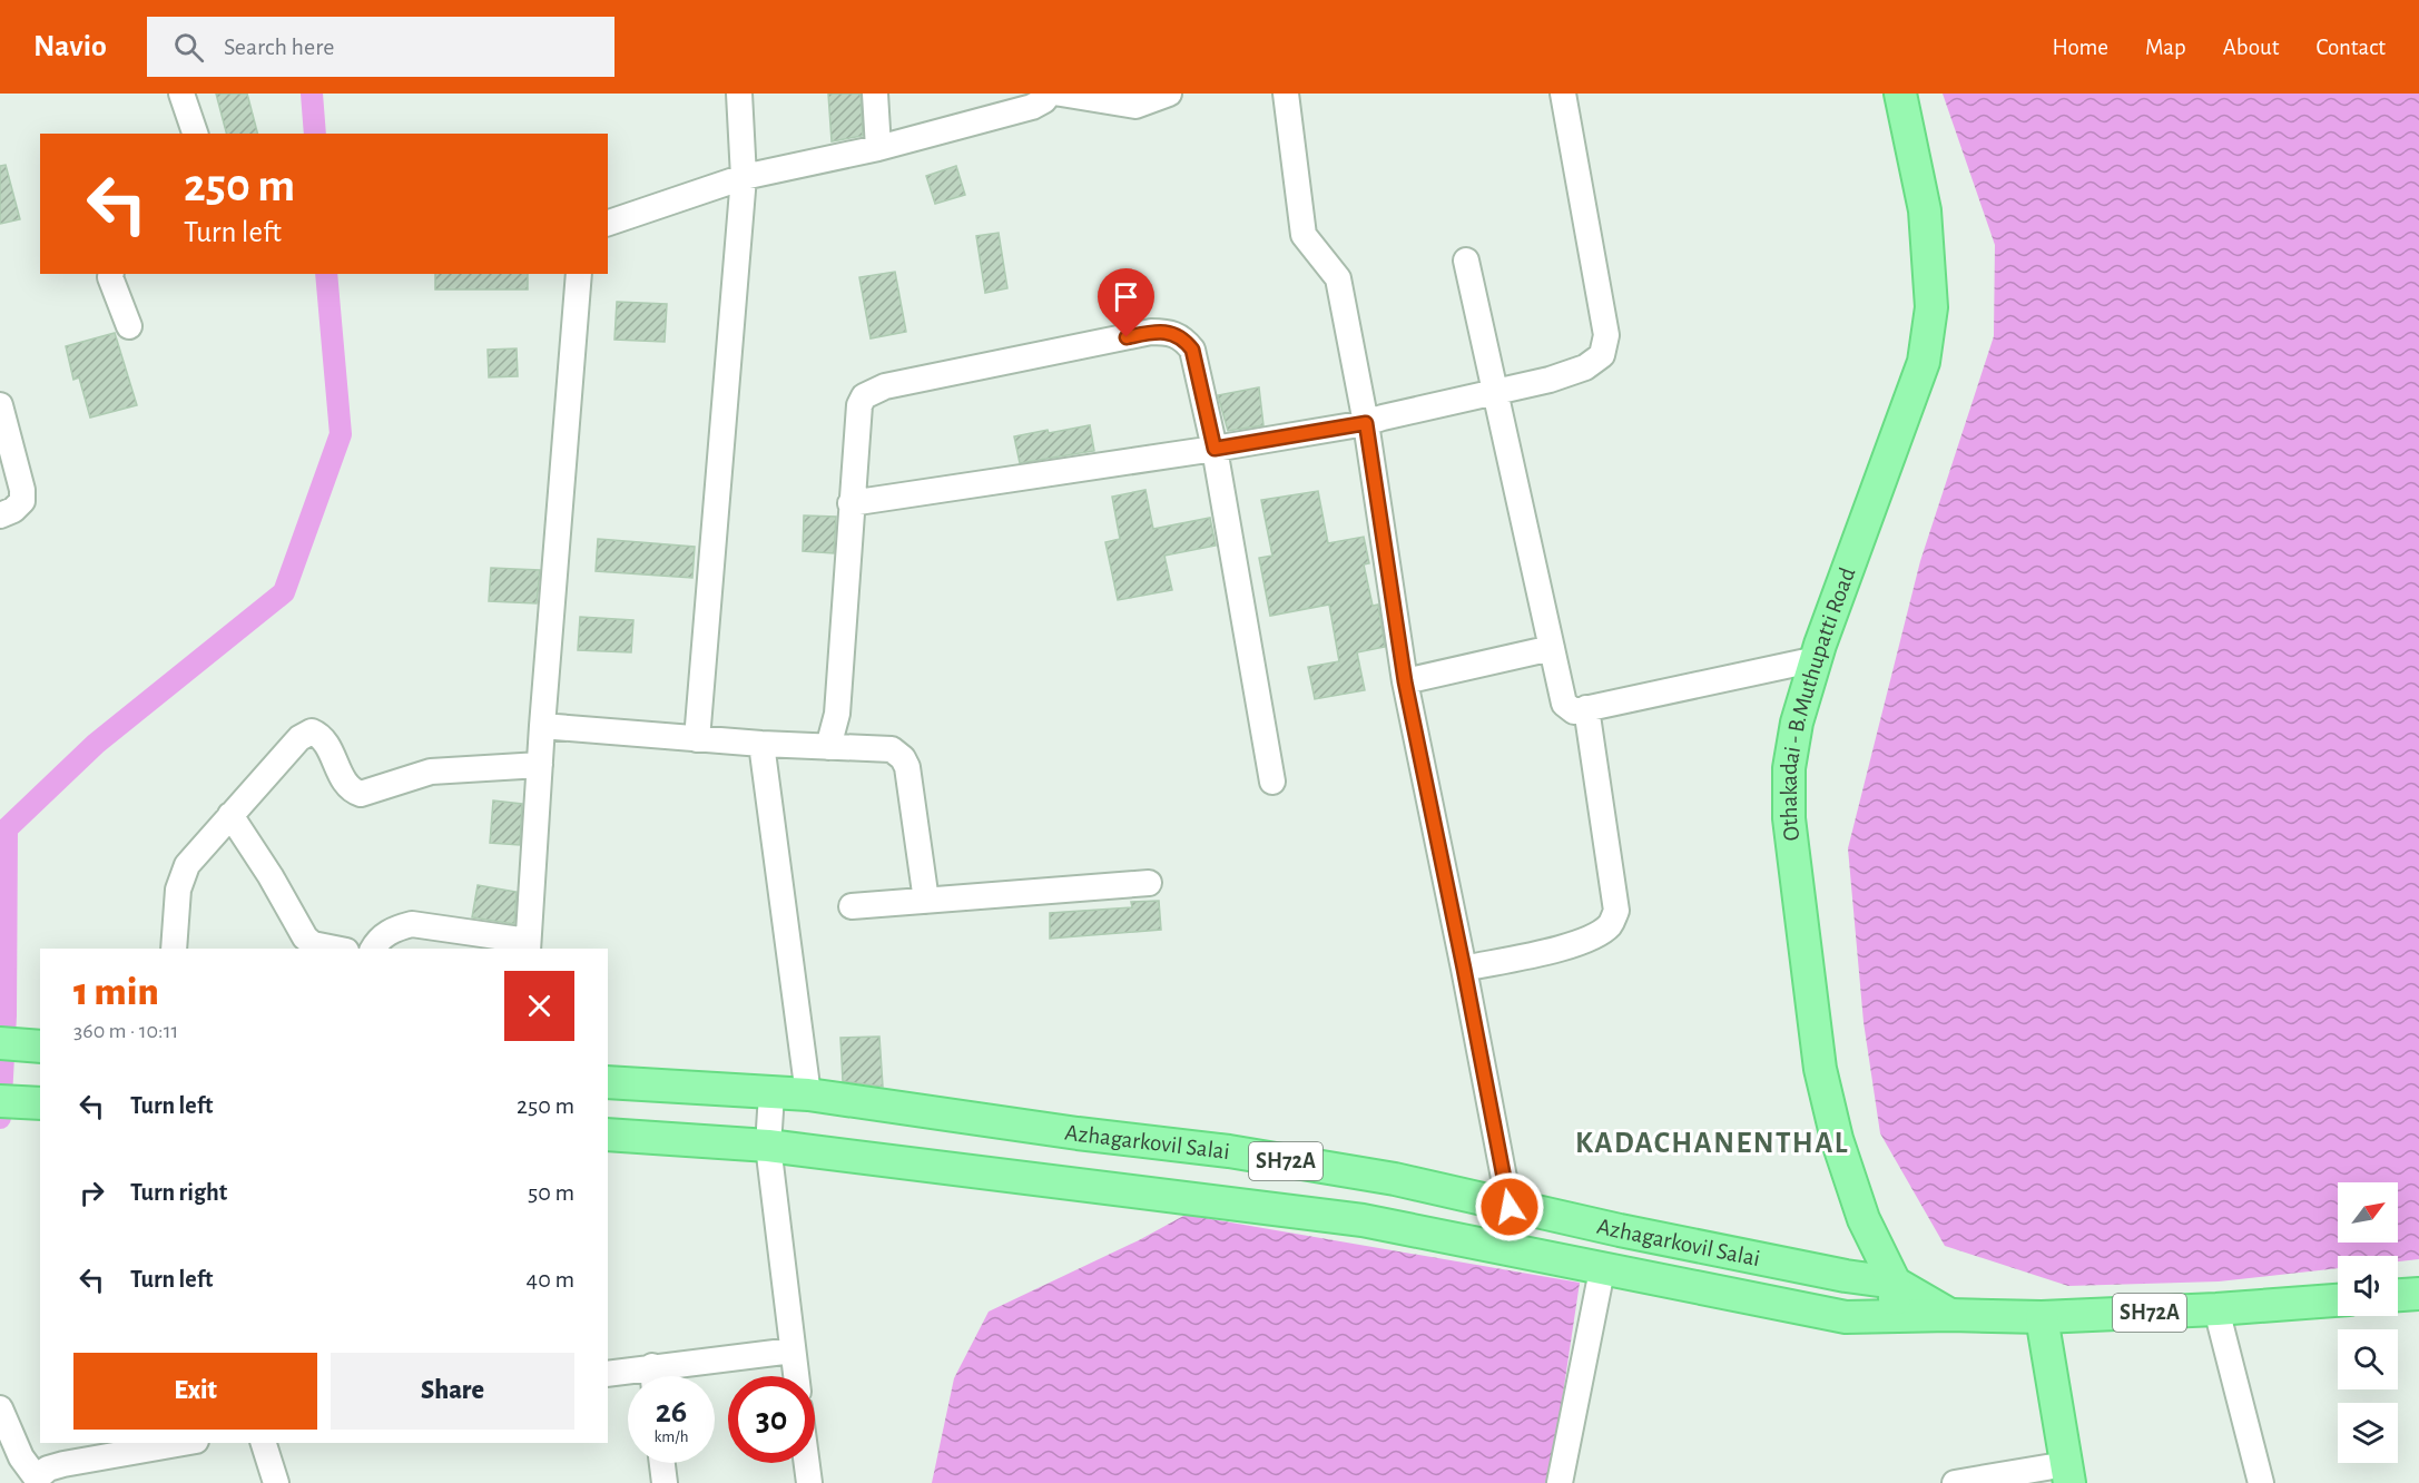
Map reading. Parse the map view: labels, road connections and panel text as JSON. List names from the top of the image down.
{
  "streets": {
    "main road": ["Othakadai - B.Muthupatti Road", "Azhagarkovil Salai", "SH72A"]
  },
  "crossings": [
    ["Othakadai - B.Muthupatti Road", "Azhagarkovil Salai"]
  ],
  "districts": ["KADACHANENTHAL"],
  "north": "top right",
  "page": {
    "header": "Navio",
    "search": "Search here",
    "nav": [
      "Home",
      "Map",
      "About",
      "Contact"
    ],
    "turn": ["250 m", "Turn left"],
    "heading": ["1 min", "360 m · 10:11"],
    "list": [
      {
        "name": "Turn left",
        "value": "250 m"
      },
      {
        "name": "Turn right",
        "value": "50 m"
      },
      {
        "name": "Turn left",
        "value": "40 m"
      }
    ],
    "buttons": ["Exit", "Share"],
    "speed": "26 km/h",
    "limit": "30"
  }
}
